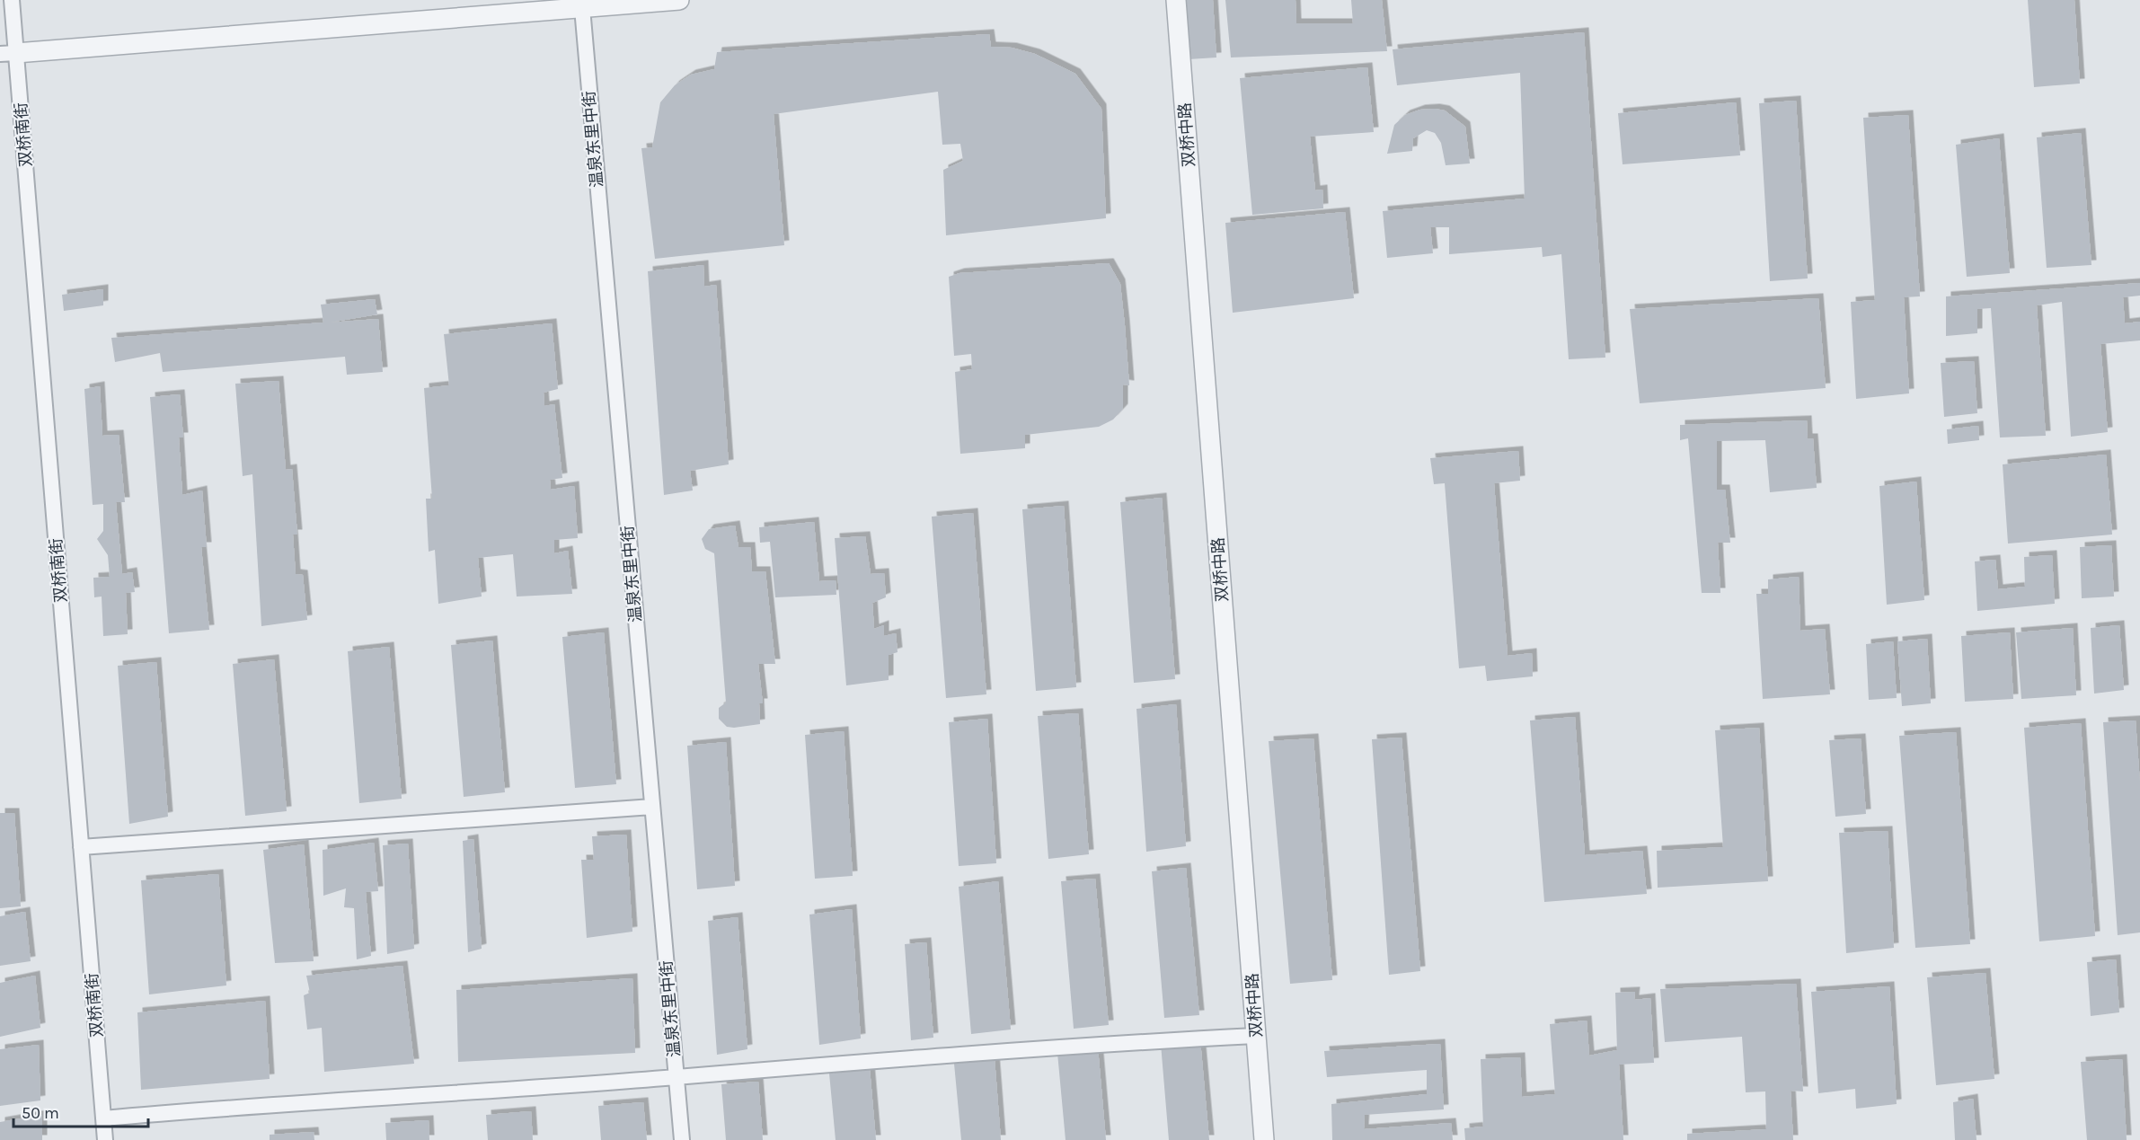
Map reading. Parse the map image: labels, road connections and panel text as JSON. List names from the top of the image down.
{
  "streets": {
    "street": ["双桥南街", "双桥中路", "温泉东里中街"]
  },
  "scale_bar": "50 m"
}
